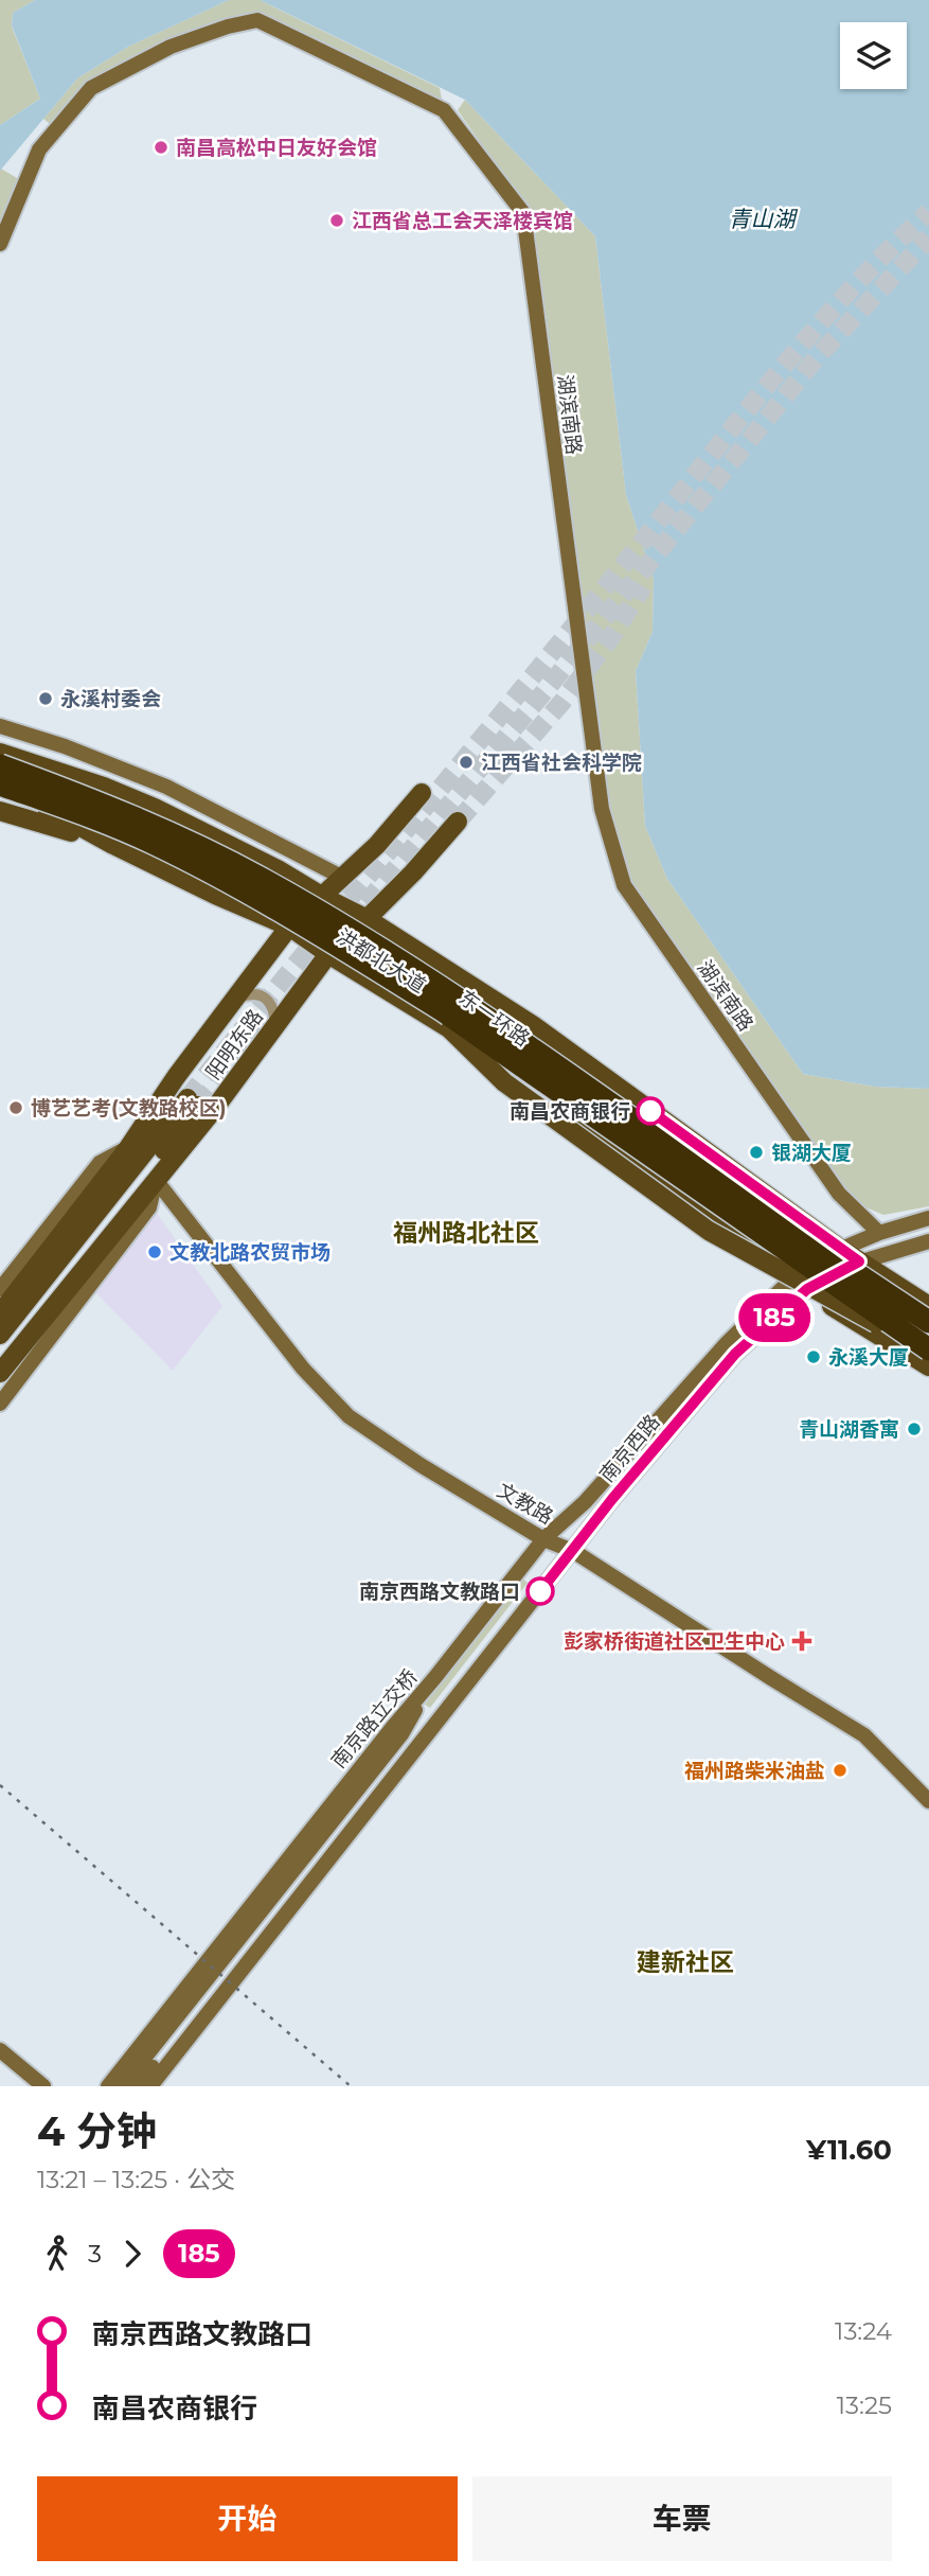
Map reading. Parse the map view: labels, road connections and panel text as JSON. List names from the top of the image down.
{
  "streets": {
    "highway": ["东一环路"],
    "main road": ["洪都北大道", "阳明东路"],
    "street": [
      "湖滨南路",
      "南京西路",
      "文教路",
      "南京路立交桥"
    ]
  },
  "crossings": [
    ["湖滨南路", "南京西路"],
    ["洪都北大道", "阳明东路"],
    ["洪都北大道", "南京西路"],
    ["阳明东路", "文教路"],
    ["南京西路", "文教路"],
    ["南京西路", "南京路立交桥"]
  ],
  "districts": ["福州路北社区", "建新社区"],
  "water": ["青山湖"],
  "places": {
    "other": [
      "南昌高松中日友好会馆",
      "江西省总工会天泽楼宾馆",
      "永溪村委会",
      "江西省社会科学院",
      "博艺艺考(文教路校区)",
      "南昌农商银行",
      "银湖大厦",
      "文教北路农贸市场",
      "永溪大厦",
      "青山湖香寓",
      "南京西路文教路口",
      "福州路柴米油盐"
    ],
    "health": ["彭家桥街道社区卫生中心"]
  },
  "lines": ["bus line 185"],
  "page": {
    "on_map": "185",
    "heading": ["4 分钟", "13:21 – 13:25 · 公交", "¥11.60"],
    "legs": ["3", "185"],
    "list": [
      {
        "name": "南京西路文教路口",
        "value": "13:24"
      },
      {
        "name": "南昌农商银行",
        "value": "13:25"
      }
    ],
    "buttons": ["开始", "车票"]
  }
}
